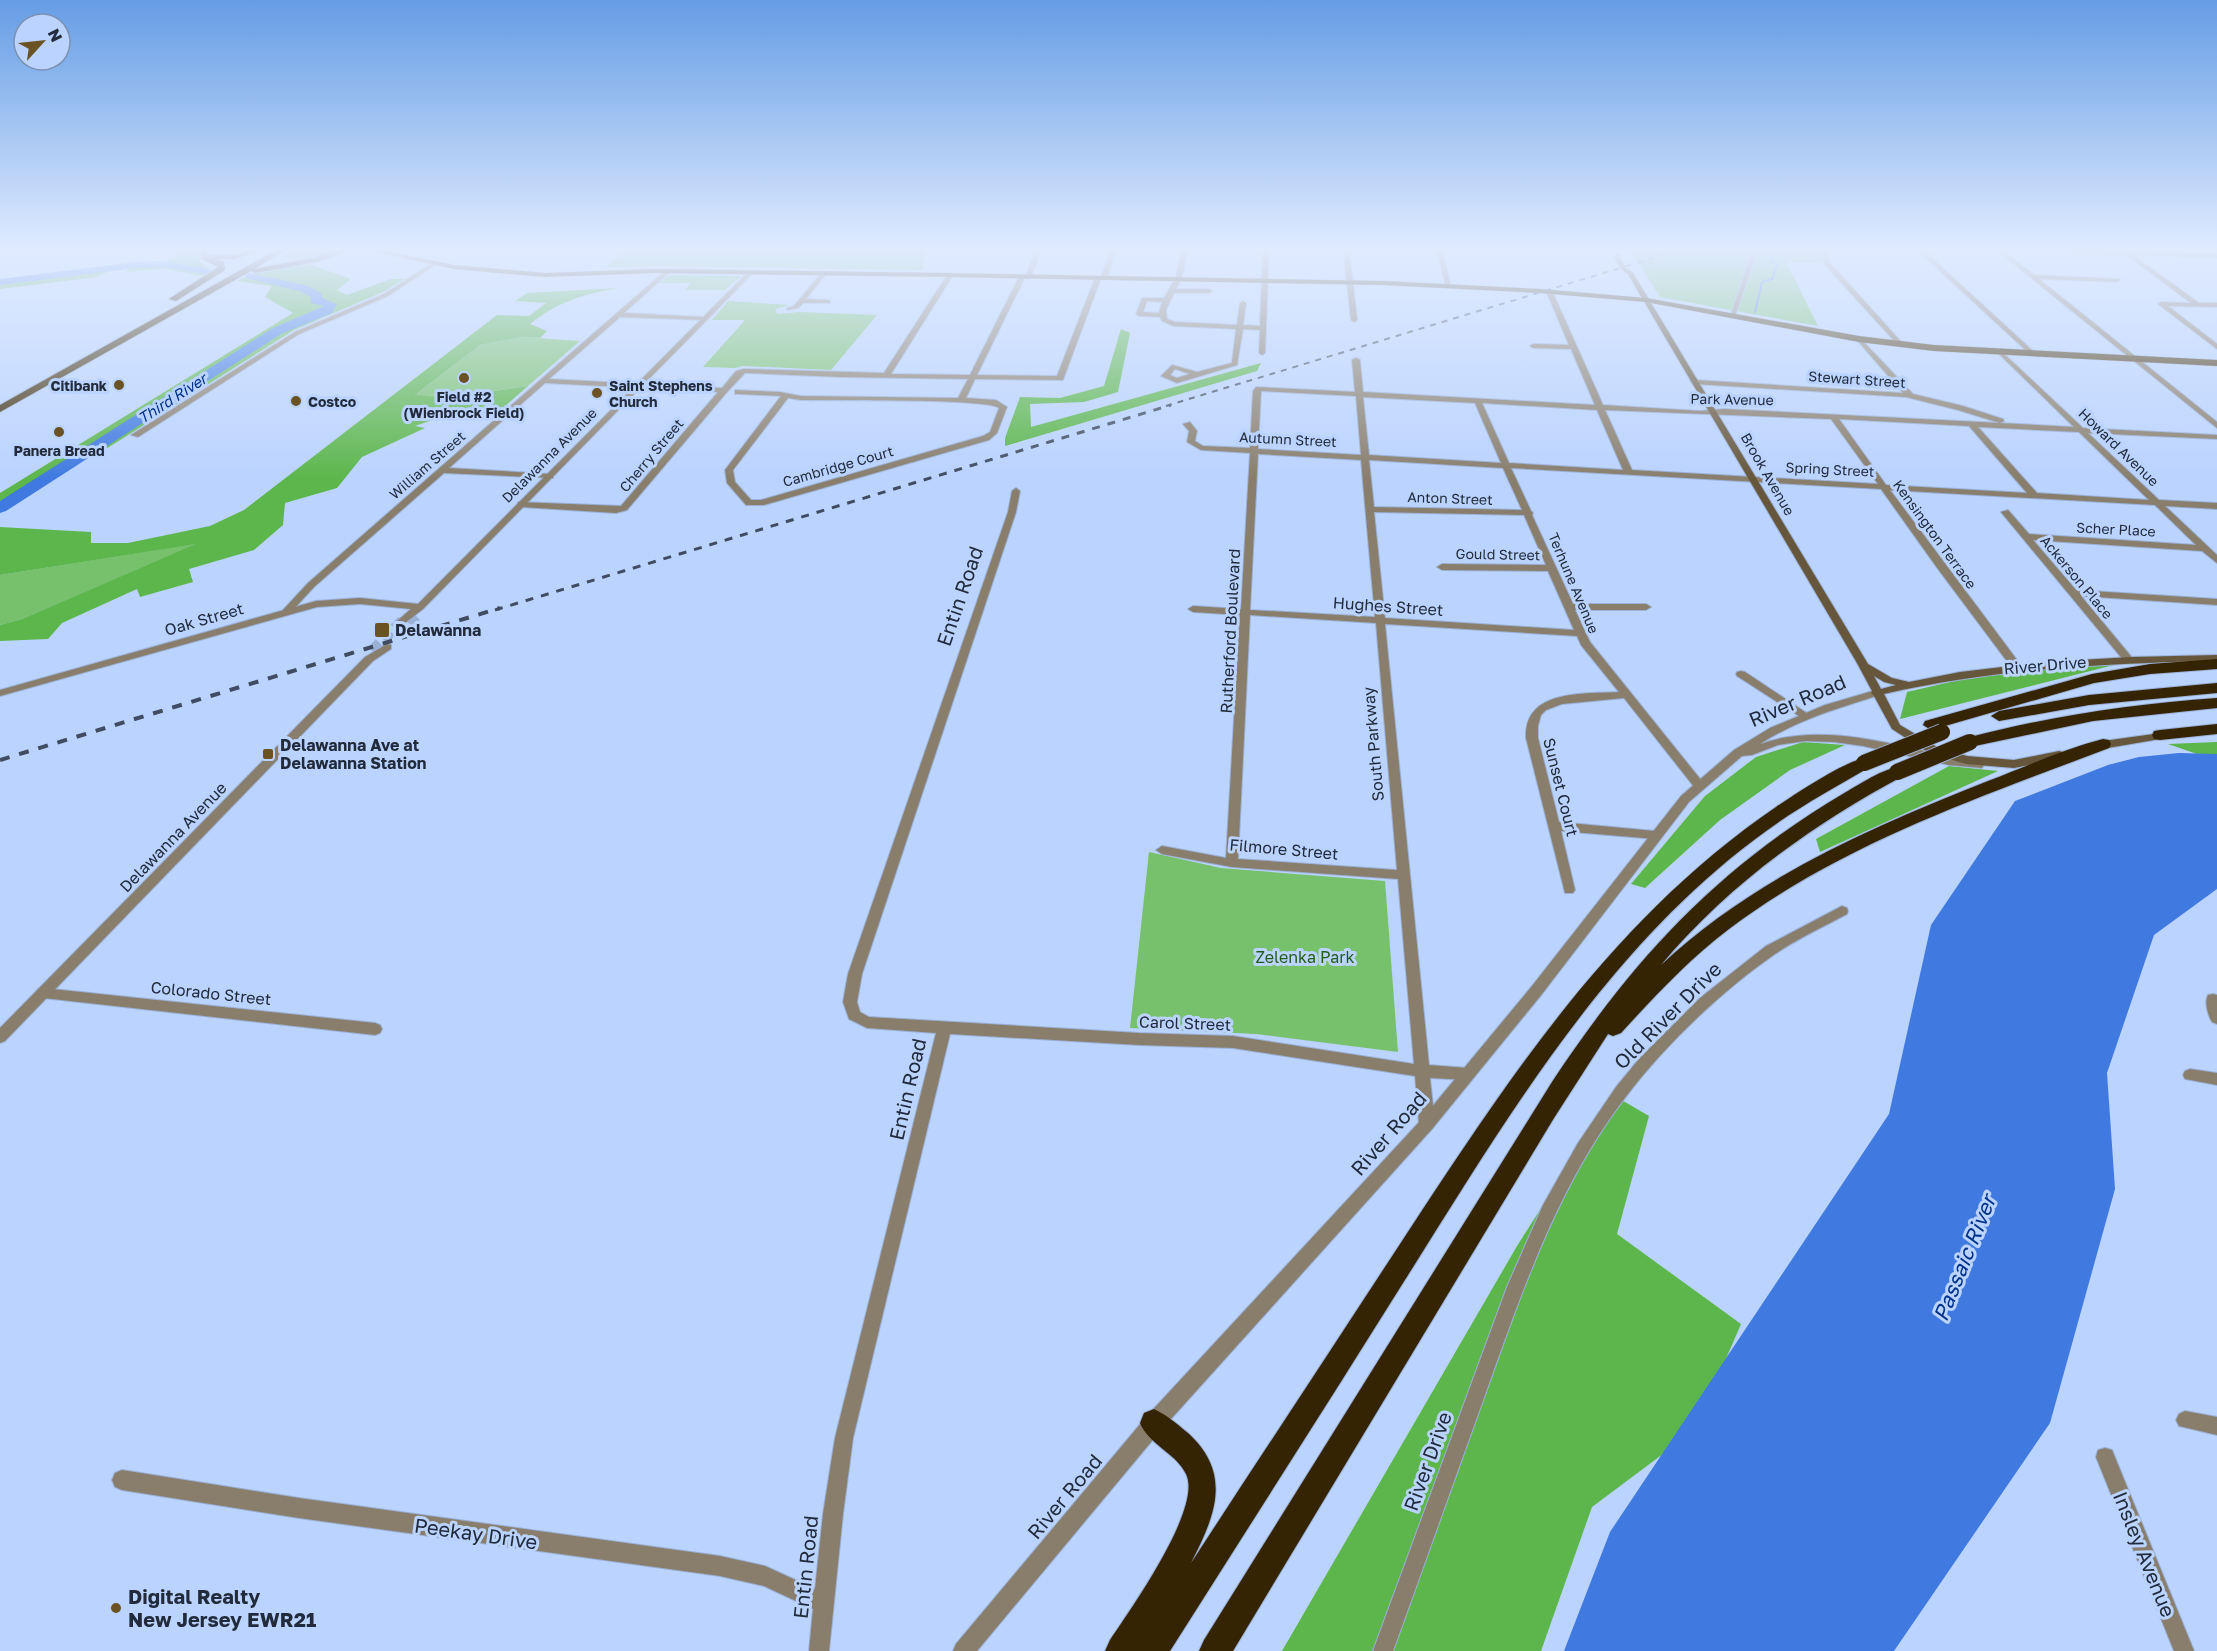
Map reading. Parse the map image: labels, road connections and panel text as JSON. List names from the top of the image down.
{
  "streets": {
    "main road": ["Brook Avenue", "River Drive"],
    "street": [
      "Stewart Street",
      "Park Avenue",
      "Autumn Street",
      "Howard Avenue",
      "Delawanna Avenue",
      "Cherry Street",
      "William Street",
      "Cambridge Court",
      "Spring Street",
      "Anton Street",
      "Scher Place",
      "Kensington Terrace",
      "Gould Street",
      "Ackerson Place",
      "Terhune Avenue",
      "Entin Road",
      "Hughes Street",
      "Oak Street",
      "Rutherford Boulevard",
      "River Road",
      "South Parkway",
      "Sunset Court",
      "Filmore Street",
      "Colorado Street",
      "Old River Drive",
      "Carol Street",
      "Peekay Drive",
      "Insley Avenue"
    ]
  },
  "crossings": [
    ["Stewart Street", "Park Avenue"],
    ["Stewart Street", "Brook Avenue"],
    ["Park Avenue", "Howard Avenue"],
    ["Park Avenue", "Brook Avenue"],
    ["Park Avenue", "Kensington Terrace"],
    ["Park Avenue", "Terhune Avenue"],
    ["Park Avenue", "Rutherford Boulevard"],
    ["Park Avenue", "South Parkway"],
    ["Autumn Street", "Spring Street"],
    ["Autumn Street", "Rutherford Boulevard"],
    ["Autumn Street", "South Parkway"],
    ["Howard Avenue", "Spring Street"],
    ["Howard Avenue", "Scher Place"],
    ["Delawanna Avenue", "Cherry Street"],
    ["Delawanna Avenue", "Oak Street"],
    ["Delawanna Avenue", "Colorado Street"],
    ["William Street", "Oak Street"],
    ["Spring Street", "Brook Avenue"],
    ["Spring Street", "Kensington Terrace"],
    ["Spring Street", "Terhune Avenue"],
    ["Brook Avenue", "River Drive"],
    ["Brook Avenue", "River Road"],
    ["Anton Street", "Terhune Avenue"],
    ["Anton Street", "South Parkway"],
    ["Scher Place", "Ackerson Place"],
    ["Kensington Terrace", "River Drive"],
    ["Gould Street", "Terhune Avenue"],
    ["Ackerson Place", "River Drive"],
    ["Terhune Avenue", "Hughes Street"],
    ["Terhune Avenue", "River Road"],
    ["Terhune Avenue", "Sunset Court"],
    ["Entin Road", "Carol Street"],
    ["Entin Road", "Peekay Drive"],
    ["Hughes Street", "Rutherford Boulevard"],
    ["Hughes Street", "South Parkway"],
    ["Rutherford Boulevard", "Filmore Street"],
    ["River Drive", "River Road"],
    ["River Drive", "Old River Drive"],
    ["River Road", "South Parkway"],
    ["River Road", "Sunset Court"],
    ["River Road", "Carol Street"],
    ["South Parkway", "Filmore Street"],
    ["South Parkway", "Carol Street"]
  ],
  "water": ["Third River", "Passaic River"],
  "parks": ["Zelenka Park"],
  "places": {
    "other": [
      "Field #2 (Wienbrock Field)",
      "Citibank",
      "Saint Stephens Church",
      "Costco",
      "Panera Bread",
      "Digital Realty New Jersey EWR21"
    ],
    "transit": ["Delawanna", "Delawanna Ave at Delawanna Station"]
  },
  "north": "top right"
}
